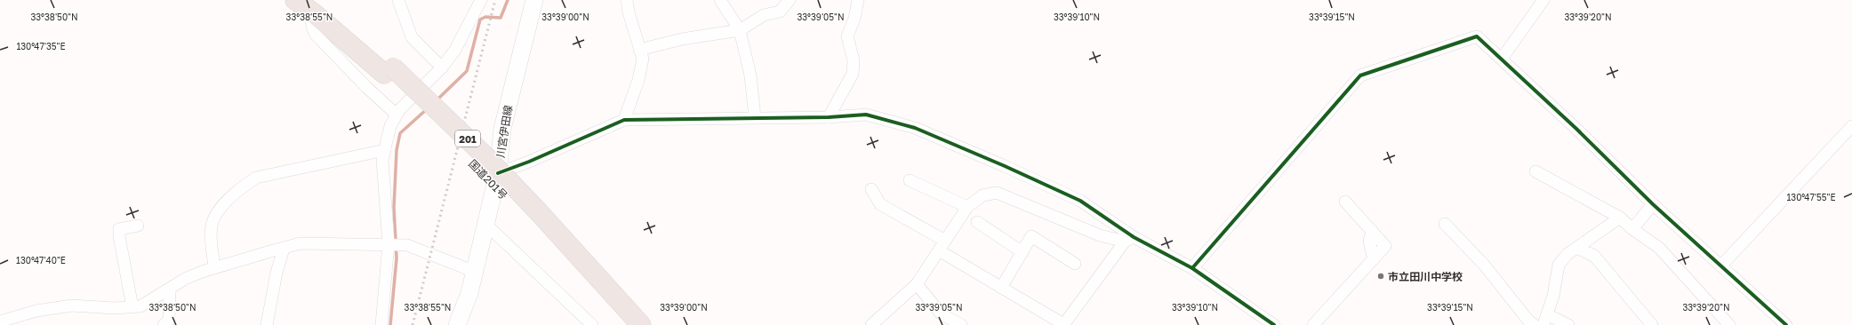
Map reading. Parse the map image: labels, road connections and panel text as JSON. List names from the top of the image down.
{
  "streets": {
    "highway": ["201", "国道201号"],
    "main road": ["川宮伊田線"]
  },
  "places": ["市立田川中学校"],
  "coordinates": [
    "33°39'05\"N",
    "33°38'50\"N",
    "33°38'55\"N",
    "33°39'00\"N",
    "33°39'10\"N",
    "33°39'15\"N",
    "33°39'20\"N",
    "130°47'35\"E",
    "130°47'55\"E",
    "130°47'40\"E"
  ]
}
